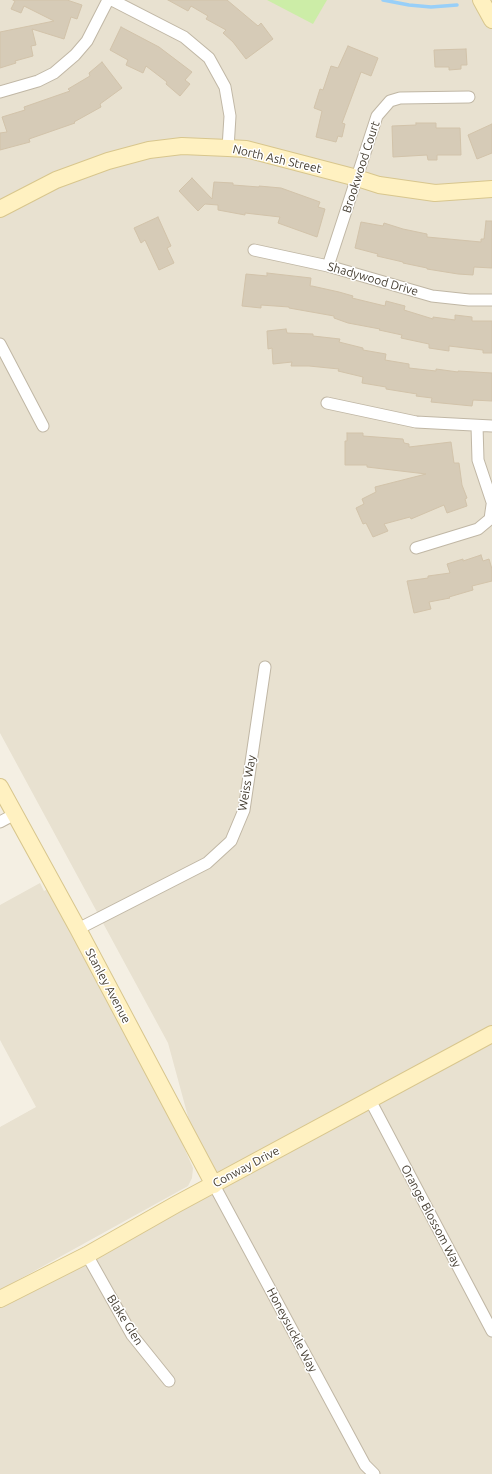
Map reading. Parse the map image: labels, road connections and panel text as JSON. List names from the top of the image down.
{
  "streets": {
    "street": [
      "North Ash Street",
      "Brookwood Court",
      "Shadywood Drive",
      "Weiss Way",
      "Stanley Avenue",
      "Conway Drive",
      "Orange Blossom Way",
      "Blake Glen",
      "Honeysuckle Way"
    ]
  },
  "crossings": [
    ["North Ash Street", "Brookwood Court"],
    ["Brookwood Court", "Shadywood Drive"],
    ["Weiss Way", "Stanley Avenue"],
    ["Stanley Avenue", "Conway Drive"],
    ["Stanley Avenue", "Honeysuckle Way"],
    ["Conway Drive", "Orange Blossom Way"],
    ["Conway Drive", "Blake Glen"],
    ["Conway Drive", "Honeysuckle Way"]
  ]
}
